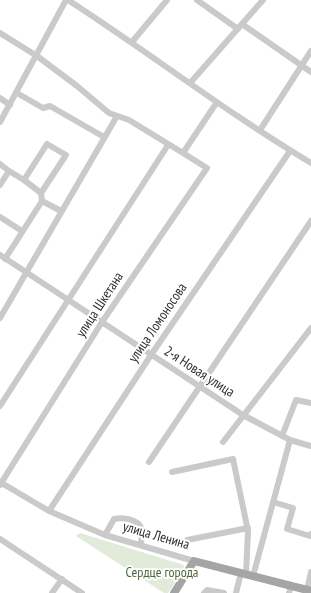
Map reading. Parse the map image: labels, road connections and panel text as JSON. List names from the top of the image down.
{
  "streets": {
    "main road": ["улица Ленина"],
    "street": ["улица Шкетана", "улица Ломоносова", "2-я Новая улица"]
  },
  "crossings": [
    ["улица Шкетана", "2-я Новая улица"],
    ["улица Шкетана", "улица Ленина"],
    ["улица Ломоносова", "2-я Новая улица"],
    ["улица Ломоносова", "улица Ленина"]
  ],
  "parks": ["Сердце города"]
}
